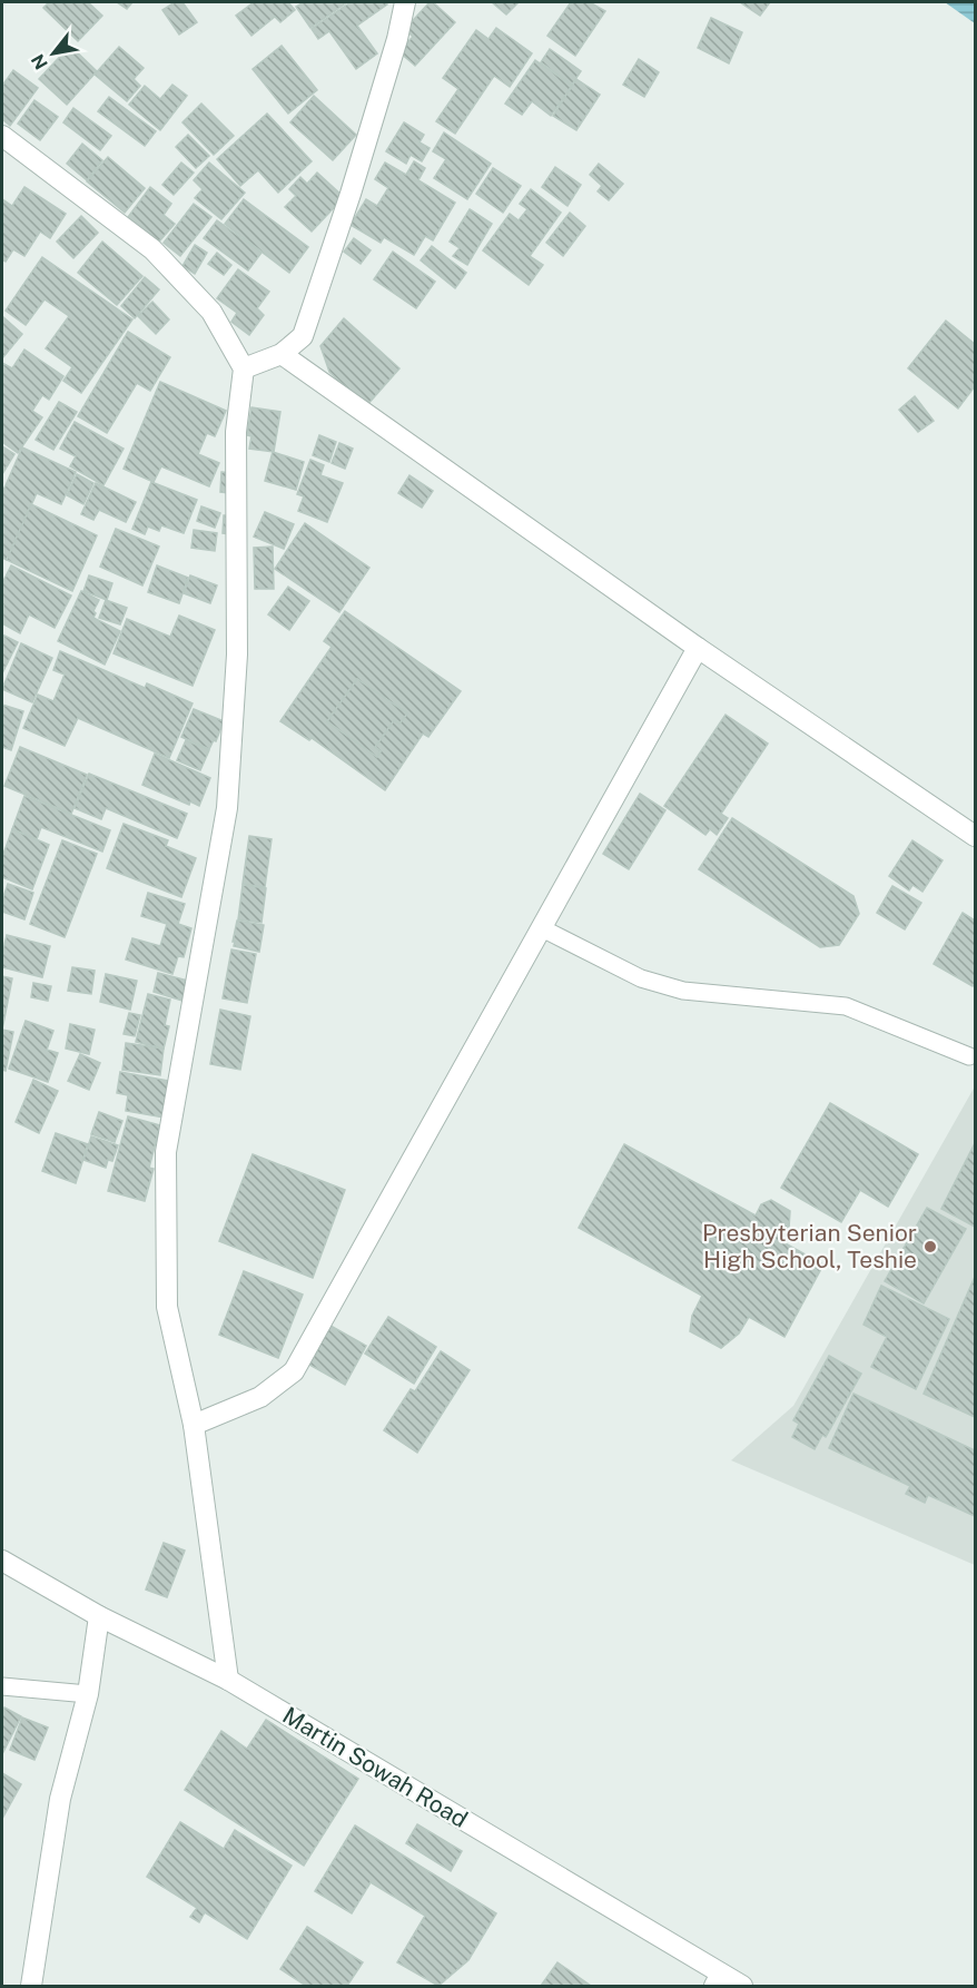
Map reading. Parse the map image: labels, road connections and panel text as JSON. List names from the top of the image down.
{
  "streets": {
    "street": ["Martin Sowah Road"]
  },
  "places": ["Presbyterian Senior High School, Teshie"],
  "north": "bottom left"
}
